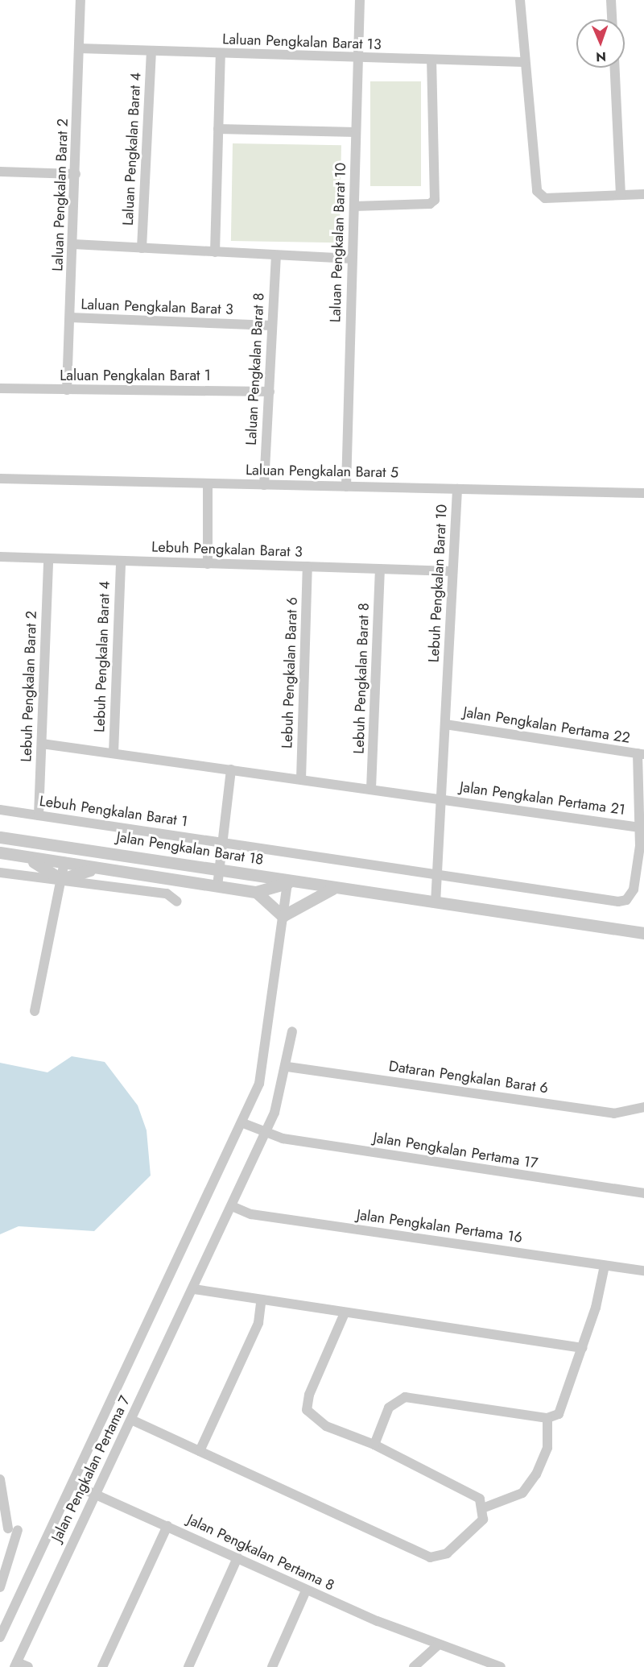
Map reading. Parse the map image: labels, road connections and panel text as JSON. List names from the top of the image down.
{
  "streets": {
    "street": [
      "Laluan Pengkalan Barat 13",
      "Laluan Pengkalan Barat 4",
      "Laluan Pengkalan Barat 2",
      "Laluan Pengkalan Barat 10",
      "Laluan Pengkalan Barat 3",
      "Laluan Pengkalan Barat 8",
      "Laluan Pengkalan Barat 1",
      "Laluan Pengkalan Barat 5",
      "Lebuh Pengkalan Barat 3",
      "Lebuh Pengkalan Barat 10",
      "Lebuh Pengkalan Barat 4",
      "Lebuh Pengkalan Barat 6",
      "Lebuh Pengkalan Barat 8",
      "Lebuh Pengkalan Barat 2",
      "Jalan Pengkalan Pertama 22",
      "Jalan Pengkalan Pertama 21",
      "Lebuh Pengkalan Barat 1",
      "Jalan Pengkalan Barat 18",
      "Dataran Pengkalan Barat 6",
      "Jalan Pengkalan Pertama 17",
      "Jalan Pengkalan Pertama 16",
      "Jalan Pengkalan Pertama 7",
      "Jalan Pengkalan Pertama 8"
    ]
  },
  "crossings": [
    ["Laluan Pengkalan Barat 13", "Laluan Pengkalan Barat 4"],
    ["Laluan Pengkalan Barat 13", "Laluan Pengkalan Barat 2"],
    ["Laluan Pengkalan Barat 13", "Laluan Pengkalan Barat 10"],
    ["Laluan Pengkalan Barat 2", "Laluan Pengkalan Barat 3"],
    ["Laluan Pengkalan Barat 2", "Laluan Pengkalan Barat 1"],
    ["Laluan Pengkalan Barat 10", "Laluan Pengkalan Barat 5"],
    ["Laluan Pengkalan Barat 3", "Laluan Pengkalan Barat 8"],
    ["Laluan Pengkalan Barat 8", "Laluan Pengkalan Barat 1"],
    ["Laluan Pengkalan Barat 8", "Laluan Pengkalan Barat 5"],
    ["Laluan Pengkalan Barat 5", "Lebuh Pengkalan Barat 10"],
    ["Lebuh Pengkalan Barat 3", "Lebuh Pengkalan Barat 10"],
    ["Lebuh Pengkalan Barat 3", "Lebuh Pengkalan Barat 4"],
    ["Lebuh Pengkalan Barat 3", "Lebuh Pengkalan Barat 6"],
    ["Lebuh Pengkalan Barat 3", "Lebuh Pengkalan Barat 8"],
    ["Lebuh Pengkalan Barat 3", "Lebuh Pengkalan Barat 2"],
    ["Lebuh Pengkalan Barat 10", "Jalan Pengkalan Pertama 22"],
    ["Lebuh Pengkalan Barat 10", "Jalan Pengkalan Pertama 21"],
    ["Lebuh Pengkalan Barat 10", "Lebuh Pengkalan Barat 1"],
    ["Lebuh Pengkalan Barat 2", "Lebuh Pengkalan Barat 1"],
    ["Jalan Pengkalan Pertama 21", "Lebuh Pengkalan Barat 1"],
    ["Dataran Pengkalan Barat 6", "Jalan Pengkalan Pertama 7"],
    ["Jalan Pengkalan Pertama 17", "Jalan Pengkalan Pertama 7"],
    ["Jalan Pengkalan Pertama 16", "Jalan Pengkalan Pertama 7"],
    ["Jalan Pengkalan Pertama 7", "Jalan Pengkalan Pertama 8"]
  ],
  "north": "bottom"
}
